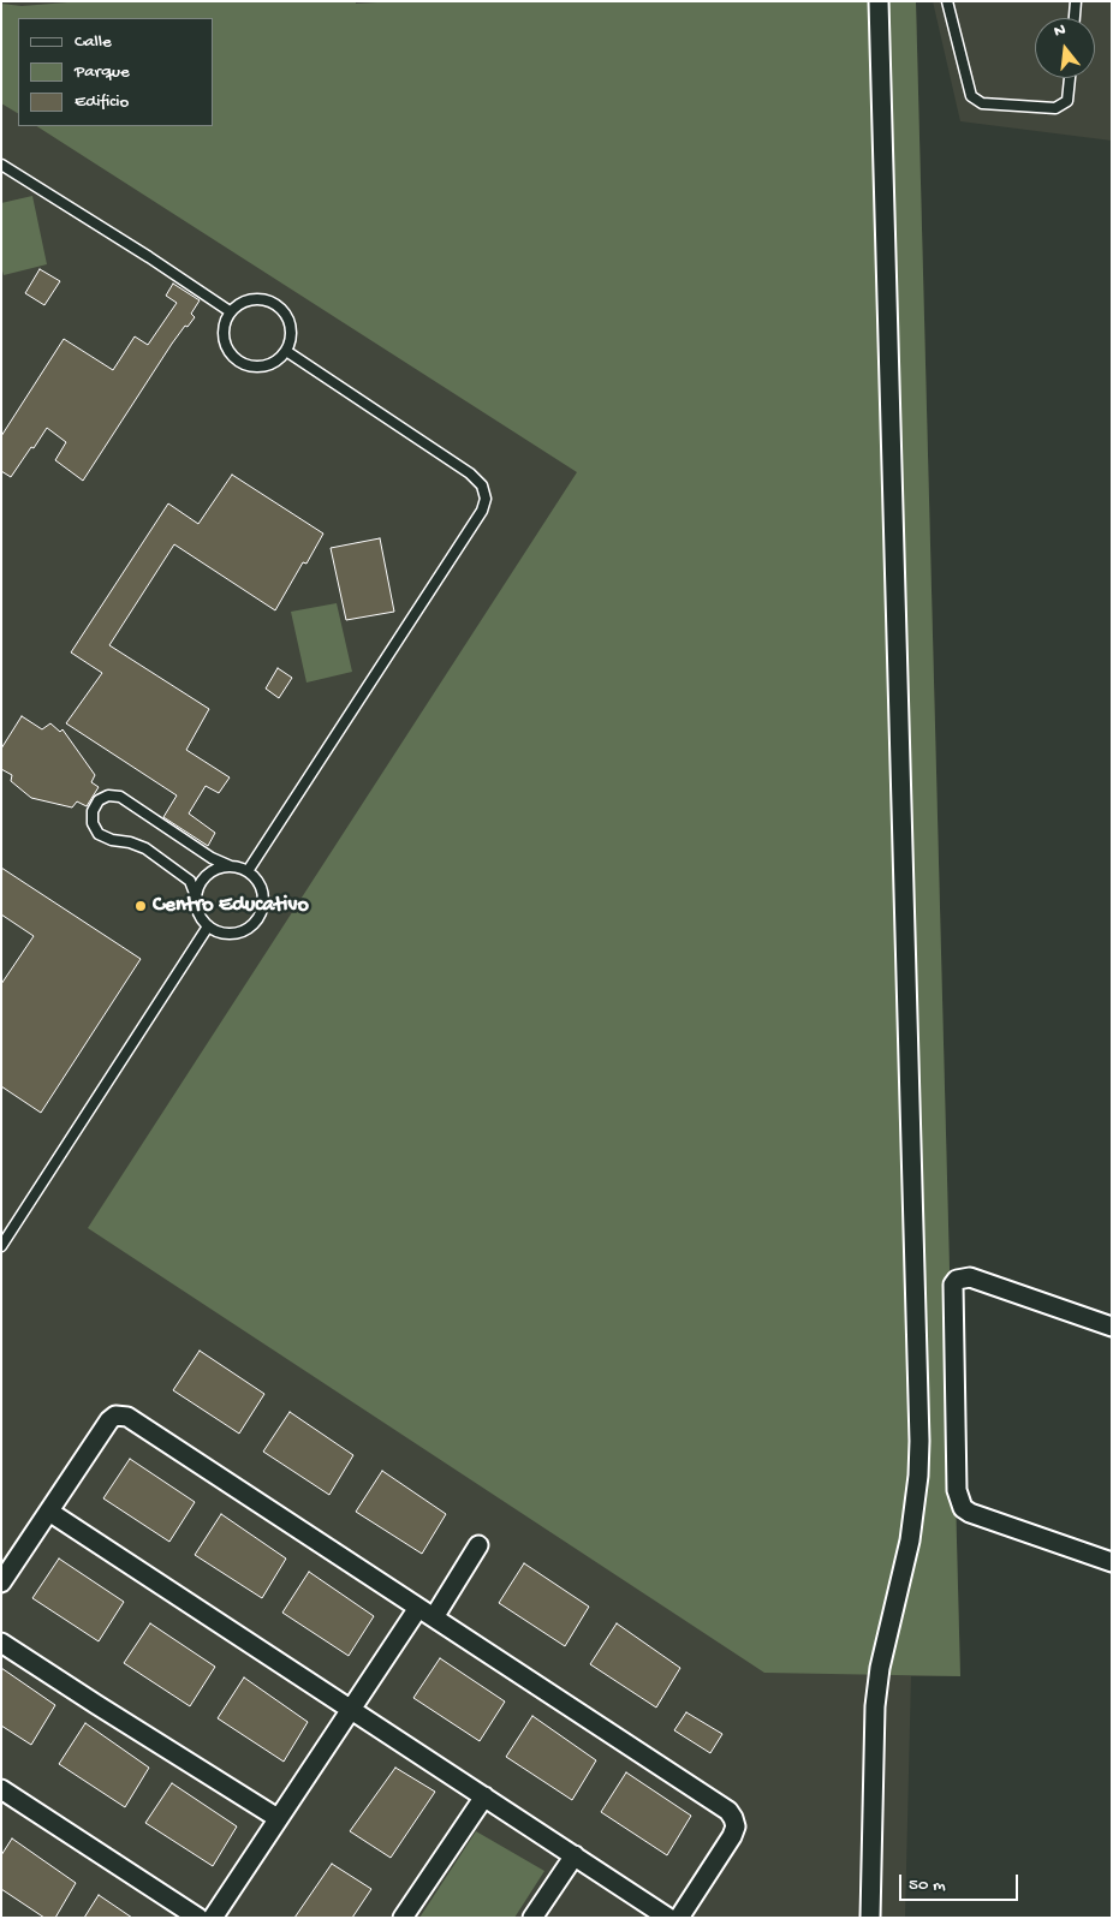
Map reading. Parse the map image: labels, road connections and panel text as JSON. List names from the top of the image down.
{
  "places": ["Centro Educativo"],
  "legend": ["Calle", "Parque", "Edificio"],
  "scale_bar": "50 m",
  "north": "top"
}
